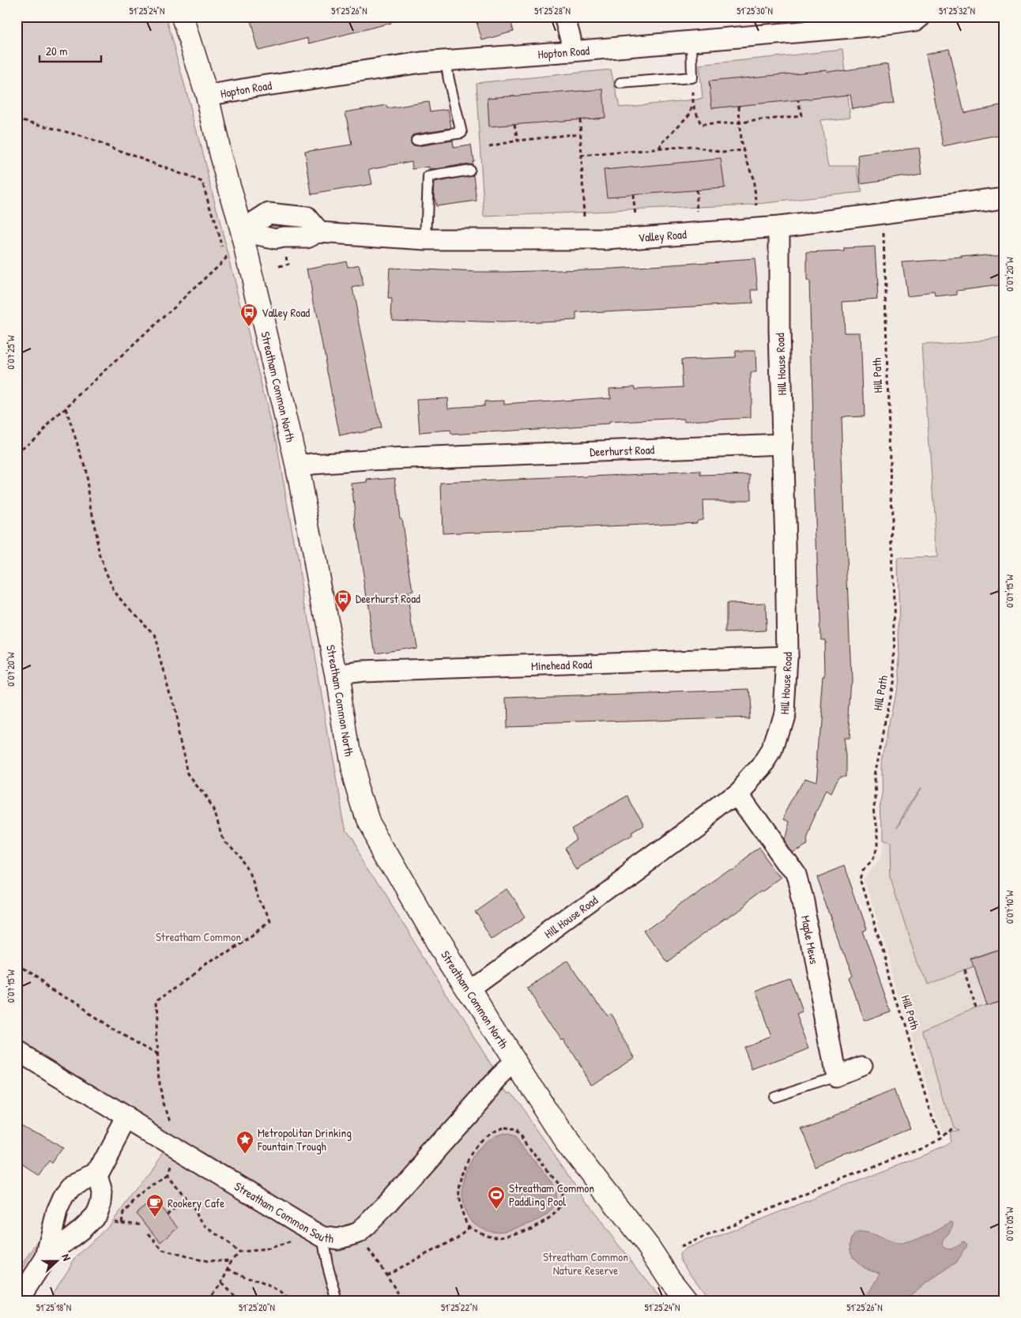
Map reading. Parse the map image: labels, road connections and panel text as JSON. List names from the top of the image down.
{
  "streets": {
    "main road": ["Streatham Common North"],
    "street": [
      "Hopton Road",
      "Valley Road",
      "Hill House Road",
      "Deerhurst Road",
      "Minehead Road",
      "Maple Mews",
      "Streatham Common South"
    ],
    "path": ["Hill Path"]
  },
  "crossings": [
    ["Hopton Road", "Streatham Common North"],
    ["Valley Road", "Hill House Road"],
    ["Valley Road", "Streatham Common North"],
    ["Hill House Road", "Streatham Common North"],
    ["Hill House Road", "Deerhurst Road"],
    ["Hill House Road", "Minehead Road"],
    ["Hill House Road", "Maple Mews"],
    ["Streatham Common North", "Deerhurst Road"],
    ["Streatham Common North", "Minehead Road"],
    ["Streatham Common North", "Streatham Common South"]
  ],
  "parks": ["Streatham Common", "Streatham Common Nature Reserve"],
  "places": {
    "bus stop": ["Valley Road", "Deerhurst Road"],
    "place": ["Metropolitan Drinking Fountain Trough"],
    "sports": ["Streatham Common Paddling Pool"],
    "cafe": ["Rookery Cafe"]
  },
  "scale_bar": "20 m",
  "north": "right",
  "coordinates": [
    "51°25'24\"N",
    "51°25'26\"N",
    "51°25'28\"N",
    "51°25'30\"N",
    "51°25'32\"N",
    "0°07'20\"W",
    "0°07'25\"W",
    "0°07'15\"W",
    "0°07'10\"W",
    "0°07'05\"W",
    "51°25'18\"N",
    "51°25'20\"N",
    "51°25'22\"N"
  ]
}
